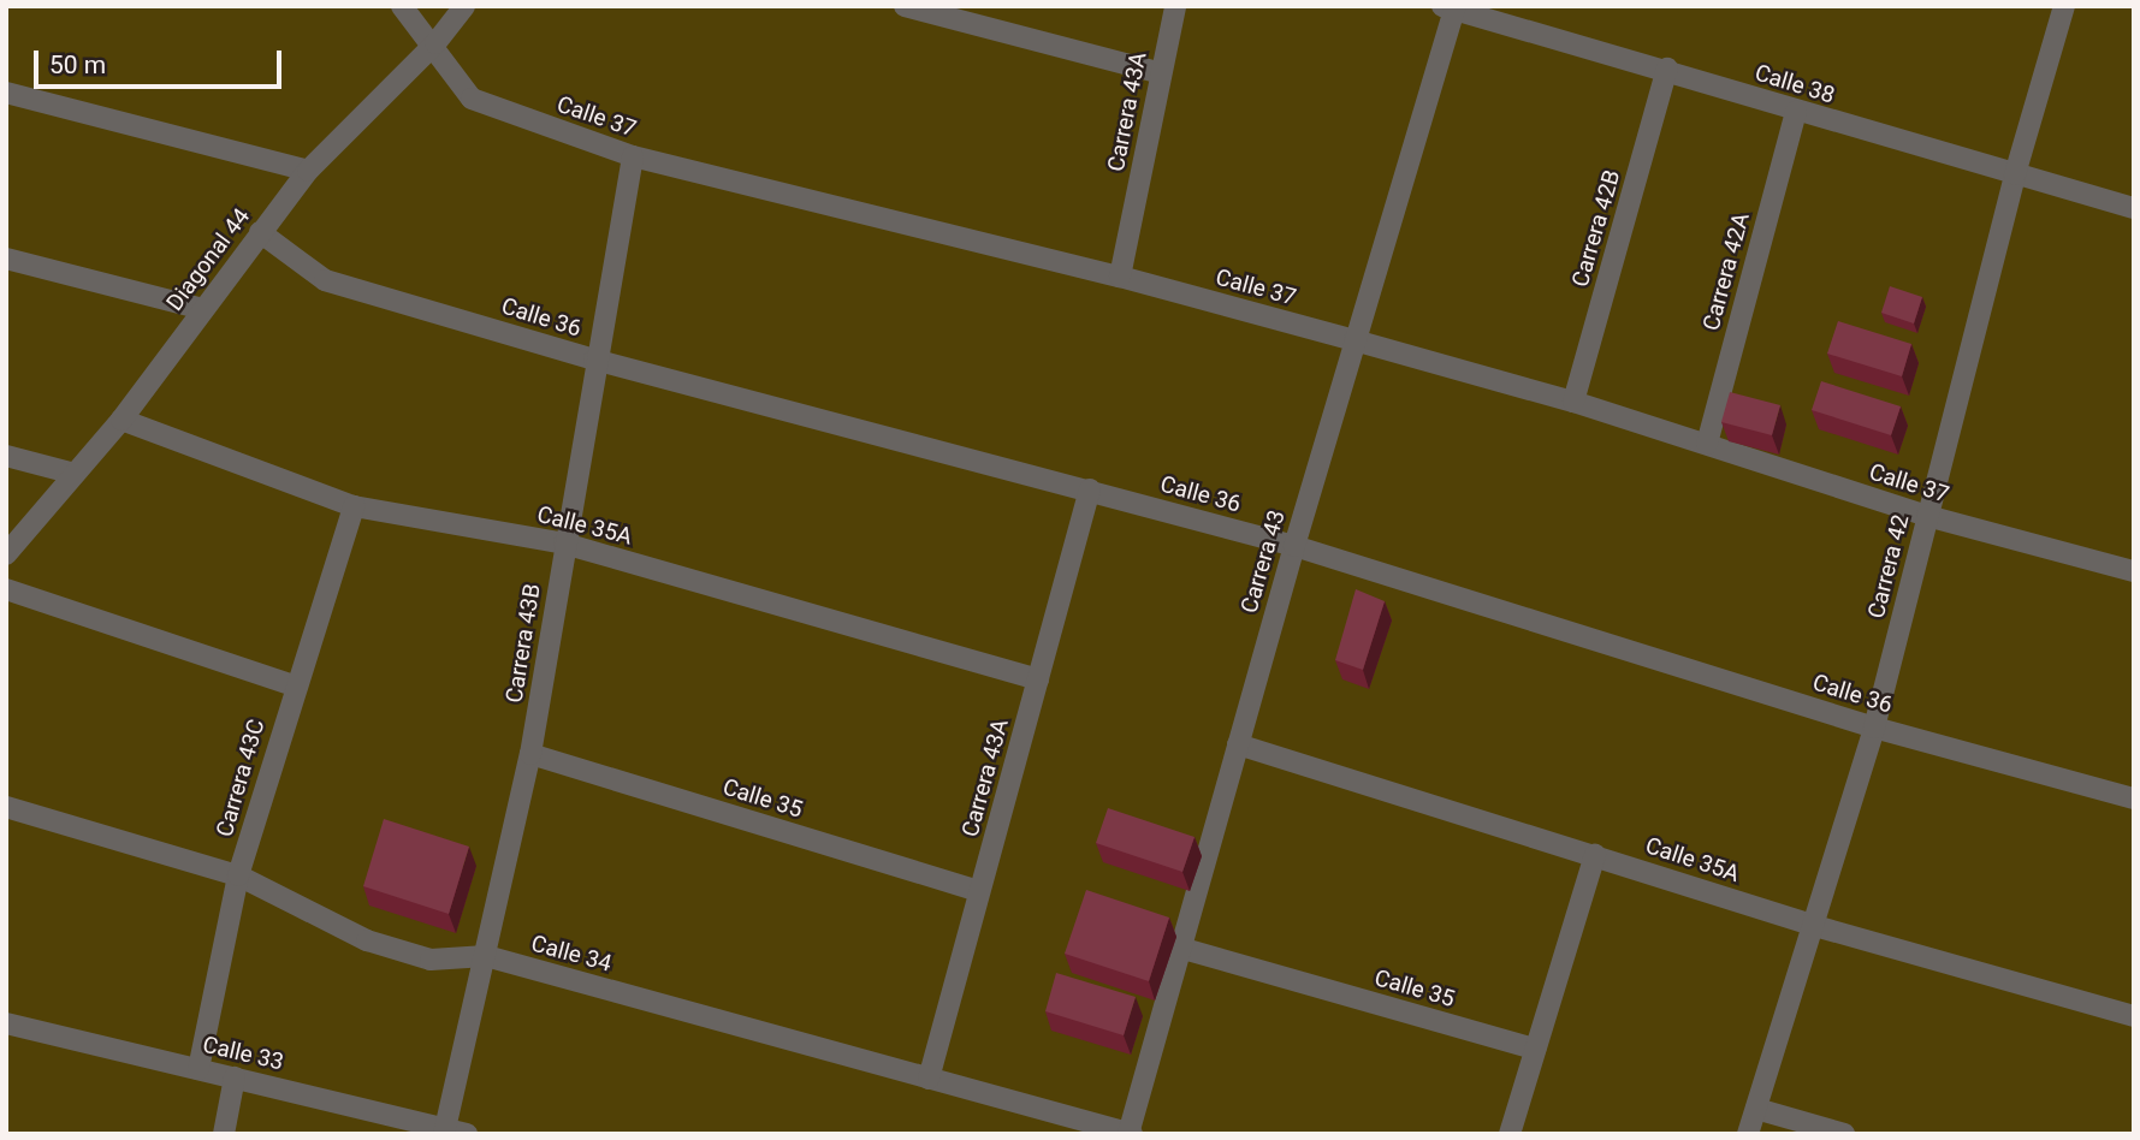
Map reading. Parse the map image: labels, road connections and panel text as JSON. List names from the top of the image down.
{
  "streets": {
    "street": [
      "Calle 38",
      "Carrera 43A",
      "Calle 37",
      "Carrera 42B",
      "Diagonal 44",
      "Carrera 42A",
      "Calle 36",
      "Calle 35A",
      "Carrera 43",
      "Carrera 42",
      "Carrera 43B",
      "Carrera 43C",
      "Calle 35",
      "Calle 34",
      "Calle 33"
    ]
  },
  "crossings": [
    ["Calle 38", "Carrera 42B"],
    ["Calle 38", "Carrera 42A"],
    ["Calle 38", "Carrera 43"],
    ["Calle 38", "Carrera 42"],
    ["Carrera 43A", "Calle 37"],
    ["Carrera 43A", "Calle 36"],
    ["Carrera 43A", "Calle 35A"],
    ["Carrera 43A", "Calle 35"],
    ["Carrera 43A", "Calle 34"],
    ["Calle 37", "Carrera 42B"],
    ["Calle 37", "Diagonal 44"],
    ["Calle 37", "Carrera 42A"],
    ["Calle 37", "Carrera 43"],
    ["Calle 37", "Carrera 42"],
    ["Calle 37", "Carrera 43B"],
    ["Diagonal 44", "Calle 36"],
    ["Diagonal 44", "Calle 35A"],
    ["Calle 36", "Carrera 43"],
    ["Calle 36", "Carrera 42"],
    ["Calle 36", "Carrera 43B"],
    ["Calle 35A", "Carrera 43"],
    ["Calle 35A", "Carrera 42"],
    ["Calle 35A", "Carrera 43B"],
    ["Calle 35A", "Carrera 43C"],
    ["Carrera 43", "Calle 35"],
    ["Carrera 43", "Calle 34"],
    ["Carrera 43B", "Calle 35"],
    ["Carrera 43B", "Calle 34"],
    ["Carrera 43B", "Calle 33"],
    ["Carrera 43C", "Calle 34"],
    ["Carrera 43C", "Calle 33"]
  ],
  "scale_bar": "50 m"
}
